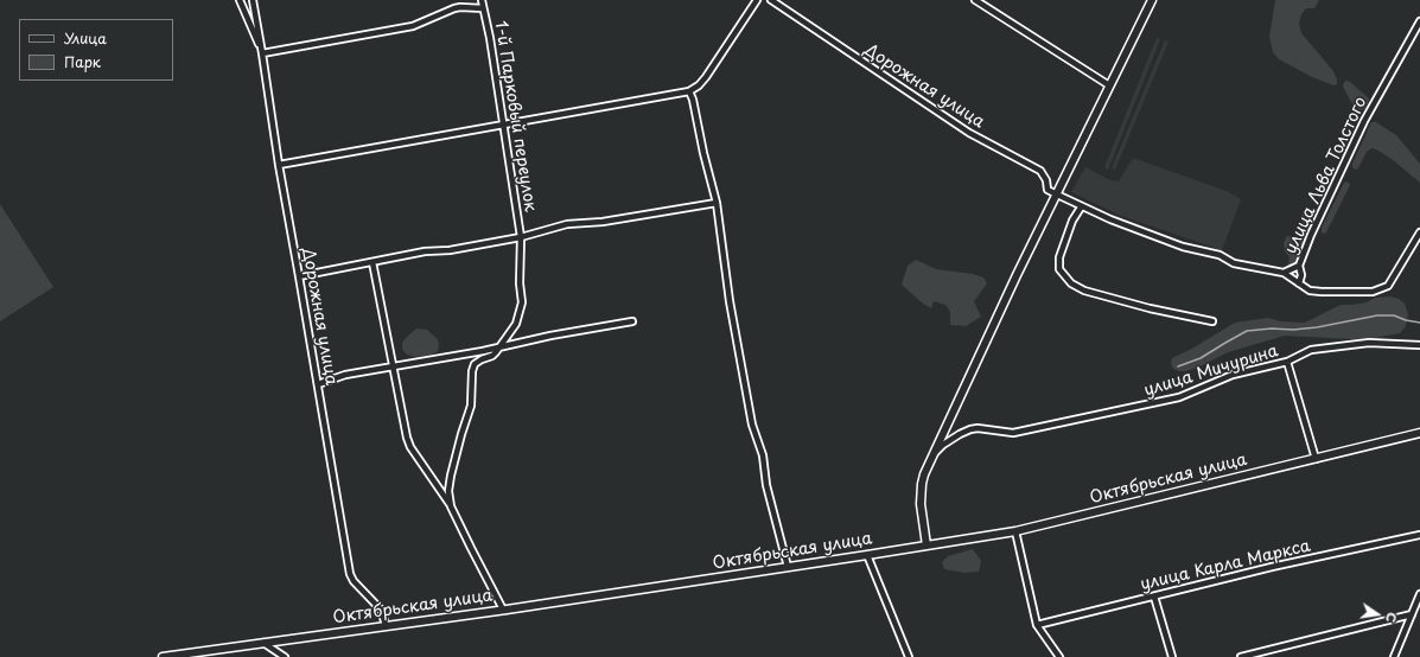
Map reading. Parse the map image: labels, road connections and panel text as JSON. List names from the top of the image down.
{
  "streets": {
    "street": [
      "Дорожная улица",
      "1-й Парковый переулок",
      "улица Льва Толстого",
      "улица Мичурина",
      "Октябрьская улица",
      "улица Карла Маркса"
    ]
  },
  "crossings": [
    ["Дорожная улица", "улица Льва Толстого"],
    ["Дорожная улица", "Октябрьская улица"]
  ],
  "legend": ["Улица", "Парк"],
  "north": "right"
}
